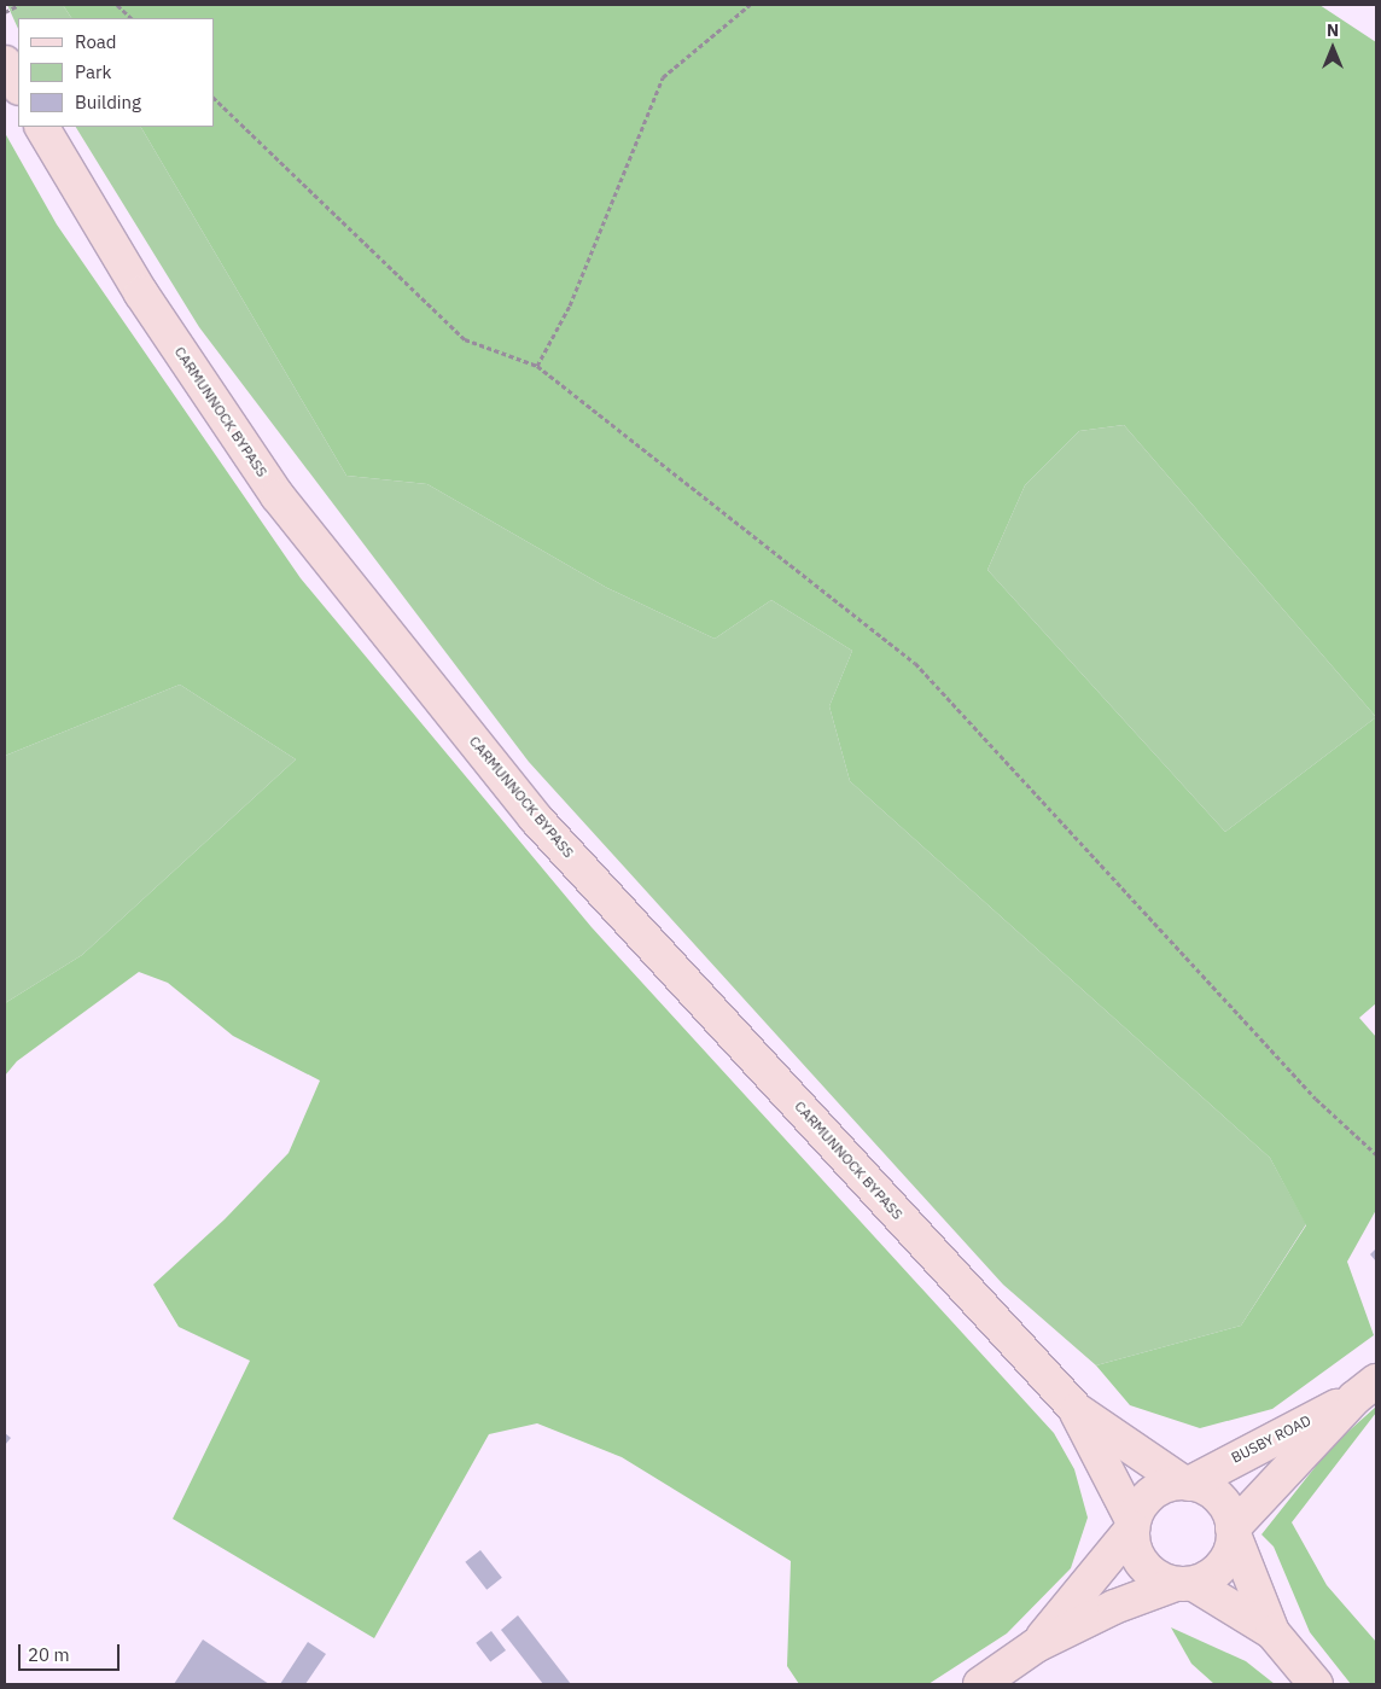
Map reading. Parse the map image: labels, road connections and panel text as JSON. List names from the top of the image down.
{
  "streets": {
    "main road": ["CARMUNNOCK BYPASS", "BUSBY ROAD"]
  },
  "crossings": [
    ["CARMUNNOCK BYPASS", "BUSBY ROAD"]
  ],
  "legend": ["Road", "Park", "Building"],
  "scale_bar": "20 m",
  "north": "top"
}
